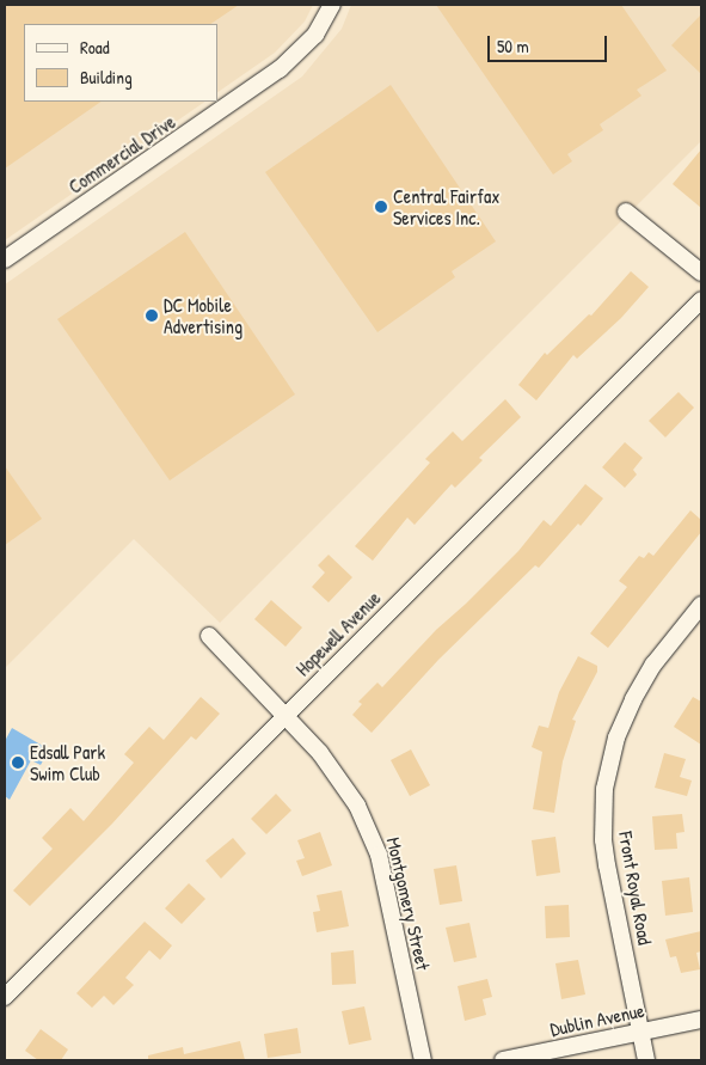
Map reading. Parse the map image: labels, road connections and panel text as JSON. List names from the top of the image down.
{
  "streets": {
    "street": [
      "Commercial Drive",
      "Hopewell Avenue",
      "Front Royal Road",
      "Montgomery Street",
      "Dublin Avenue"
    ]
  },
  "crossings": [
    ["Hopewell Avenue", "Montgomery Street"],
    ["Front Royal Road", "Dublin Avenue"]
  ],
  "places": ["Central Fairfax Services Inc.", "DC Mobile Advertising", "Edsall Park Swim Club"],
  "legend": ["Road", "Building"],
  "scale_bar": "50 m"
}
